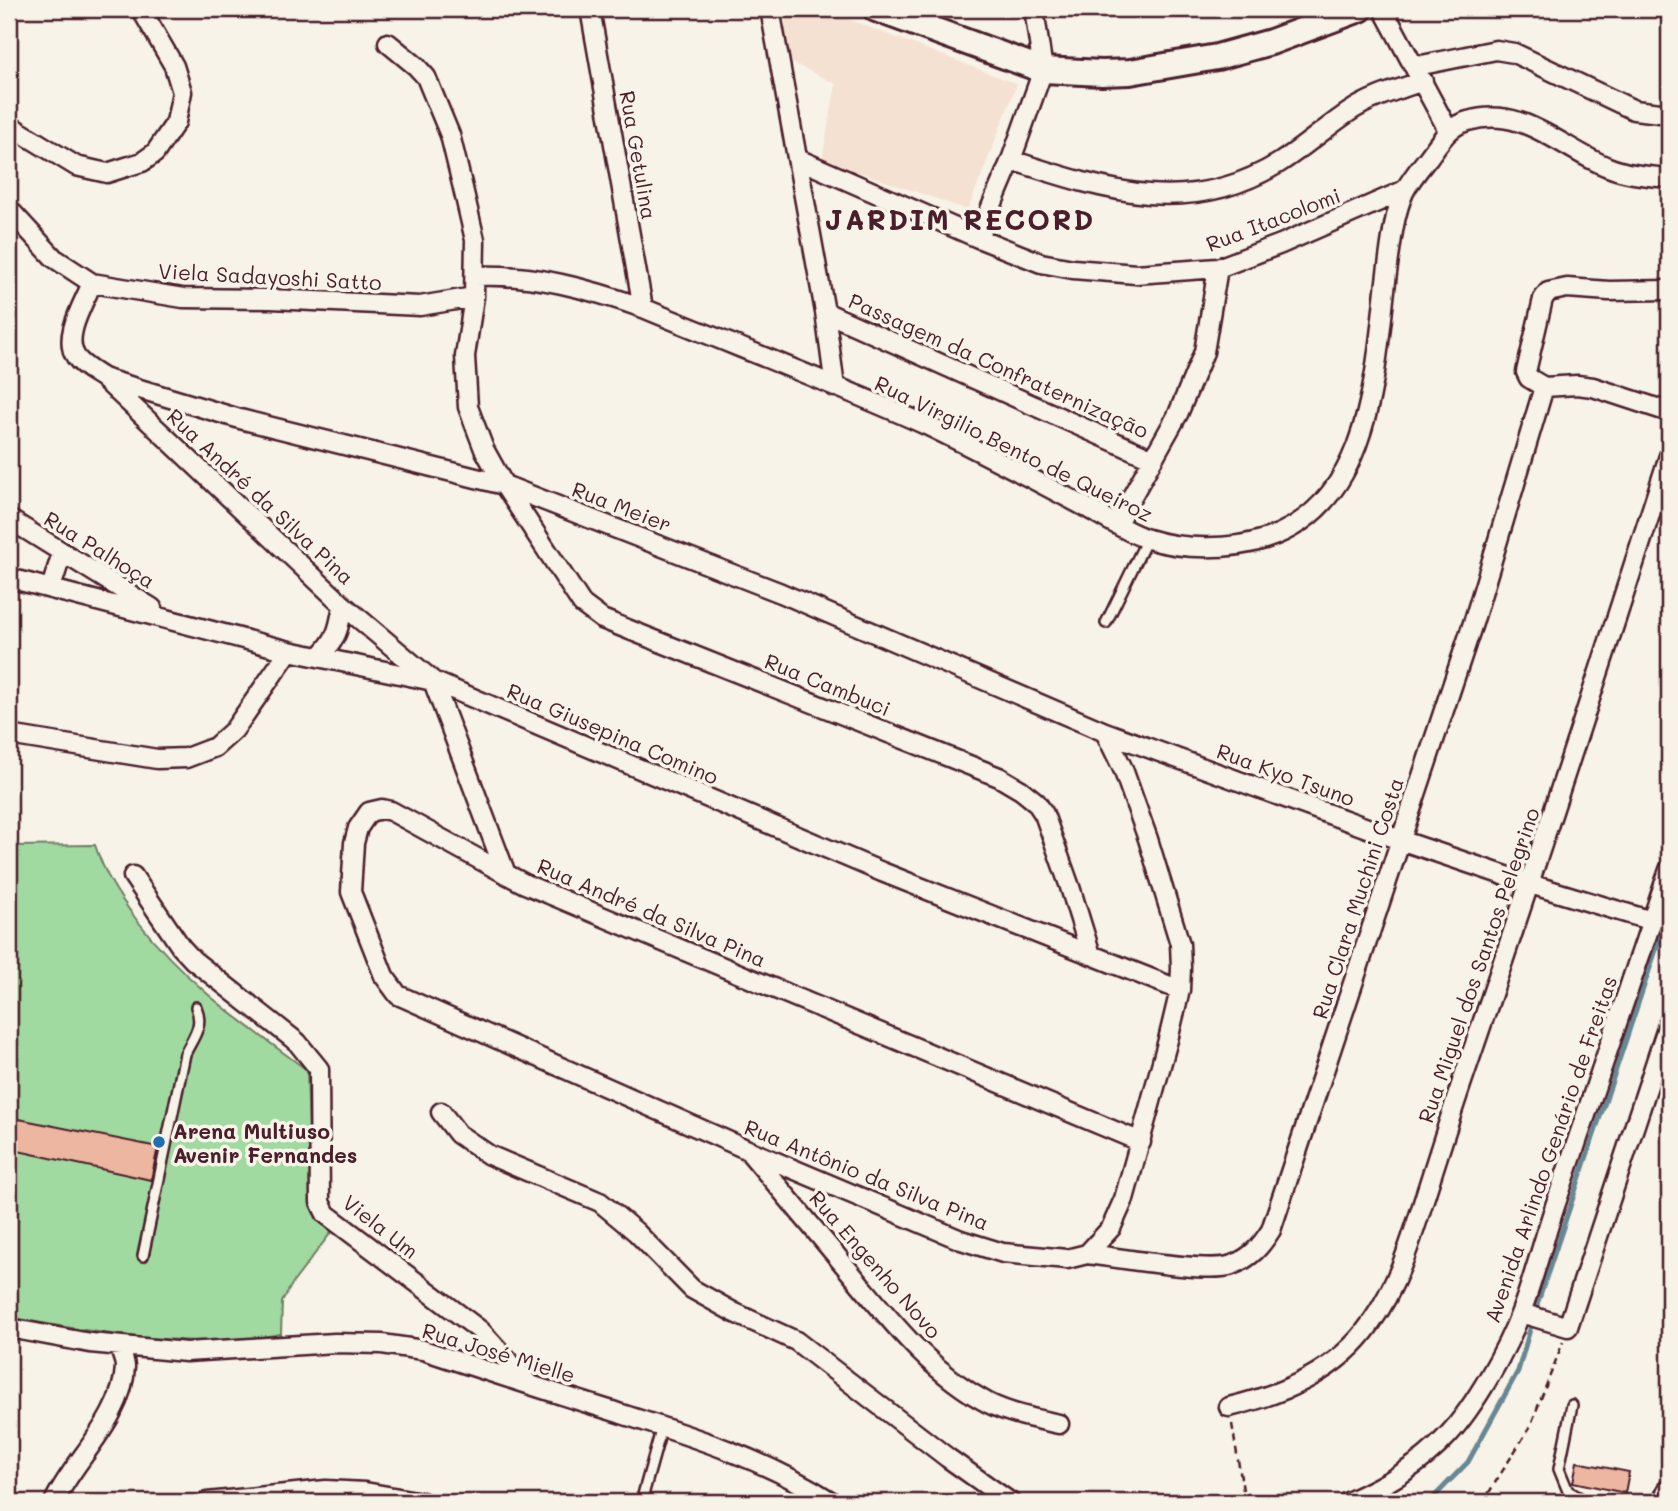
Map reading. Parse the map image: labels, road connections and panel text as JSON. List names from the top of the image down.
{
  "streets": {
    "street": [
      "Rua Getulina",
      "Rua Itacolomi",
      "Viela Sadayoshi Satto",
      "Passagem da Confraternização",
      "Rua Virgilio Bento de Queiroz",
      "Rua André da Silva Pina",
      "Rua Meier",
      "Rua Palhoça",
      "Rua Cambuci",
      "Rua Giusepina Comino",
      "Rua Kyo Tsuno",
      "Rua Clara Muchini Costa",
      "Rua Miguel dos Santos Pelegrino",
      "Avenida Arlindo Genário de Freitas",
      "Rua Antônio da Silva Pina",
      "Viela Um",
      "Rua Engenho Novo",
      "Rua José Mielle"
    ]
  },
  "crossings": [
    ["Rua Getulina", "Rua Virgilio Bento de Queiroz"],
    ["Rua Itacolomi", "Rua Virgilio Bento de Queiroz"],
    ["Viela Sadayoshi Satto", "Rua André da Silva Pina"],
    ["Viela Sadayoshi Satto", "Rua Cambuci"],
    ["Rua Virgilio Bento de Queiroz", "Rua Cambuci"],
    ["Rua André da Silva Pina", "Rua Meier"],
    ["Rua André da Silva Pina", "Rua Giusepina Comino"],
    ["Rua André da Silva Pina", "Rua Antônio da Silva Pina"],
    ["Rua Meier", "Rua Cambuci"],
    ["Rua Meier", "Rua Kyo Tsuno"],
    ["Rua Palhoça", "Rua Giusepina Comino"],
    ["Rua Cambuci", "Rua Giusepina Comino"],
    ["Rua Kyo Tsuno", "Rua Clara Muchini Costa"],
    ["Rua Kyo Tsuno", "Rua Miguel dos Santos Pelegrino"],
    ["Rua Kyo Tsuno", "Avenida Arlindo Genário de Freitas"],
    ["Rua Clara Muchini Costa", "Rua Antônio da Silva Pina"],
    ["Rua Antônio da Silva Pina", "Rua Engenho Novo"],
    ["Viela Um", "Rua José Mielle"]
  ],
  "districts": ["JARDIM RECORD"],
  "places": ["Arena Multiuso Avenir Fernandes"]
}
